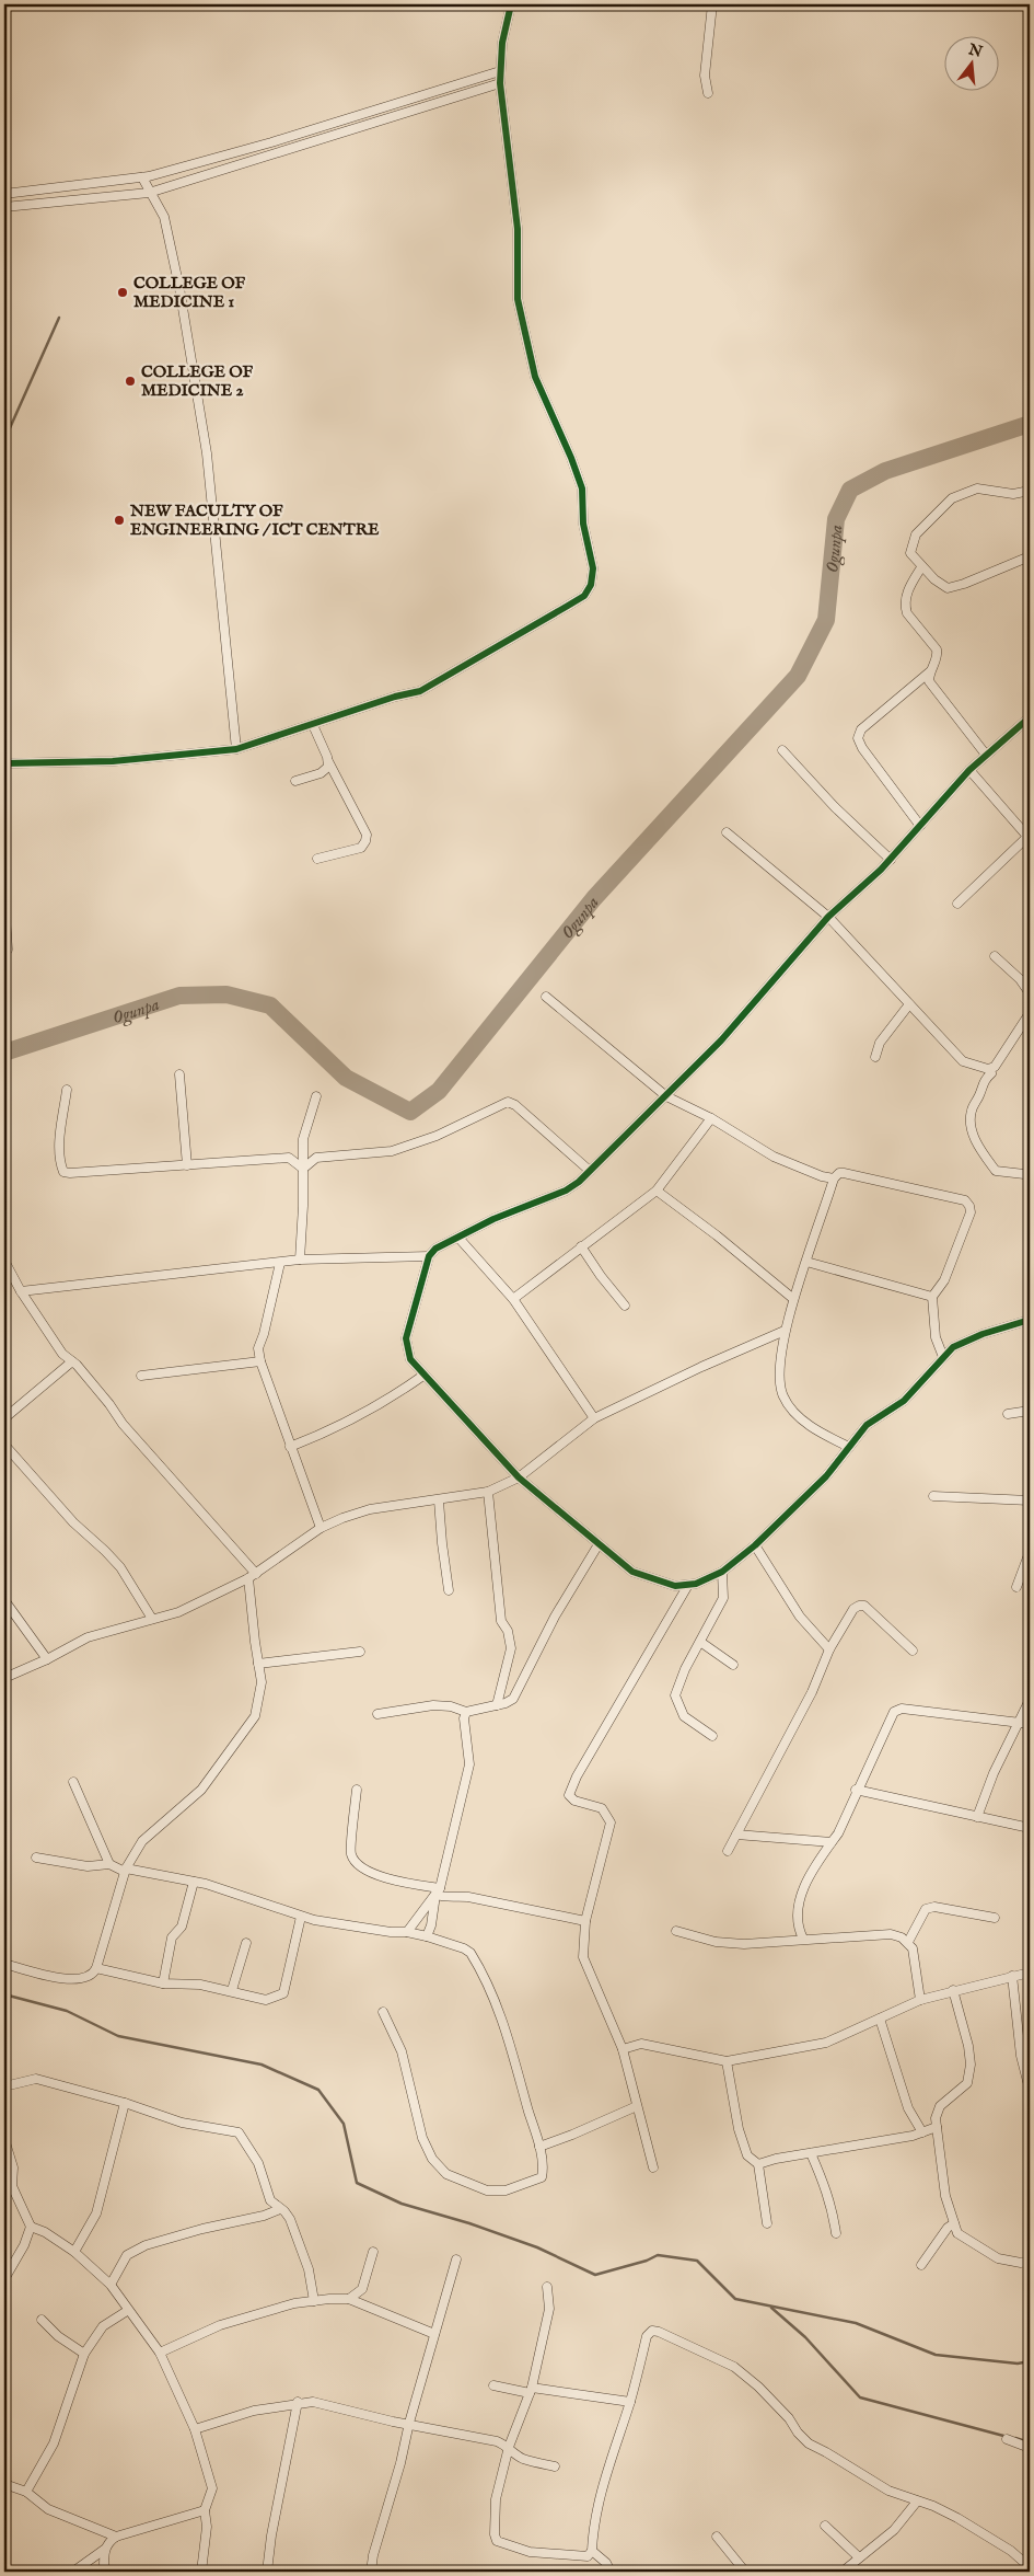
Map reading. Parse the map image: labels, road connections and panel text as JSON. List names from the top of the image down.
{
  "water": ["Ogunpa"],
  "places": ["COLLEGE OF MEDICINE 1", "COLLEGE OF MEDICINE 2", "NEW FACULTY OF ENGINEERING / ICT CENTRE"],
  "north": "top"
}
